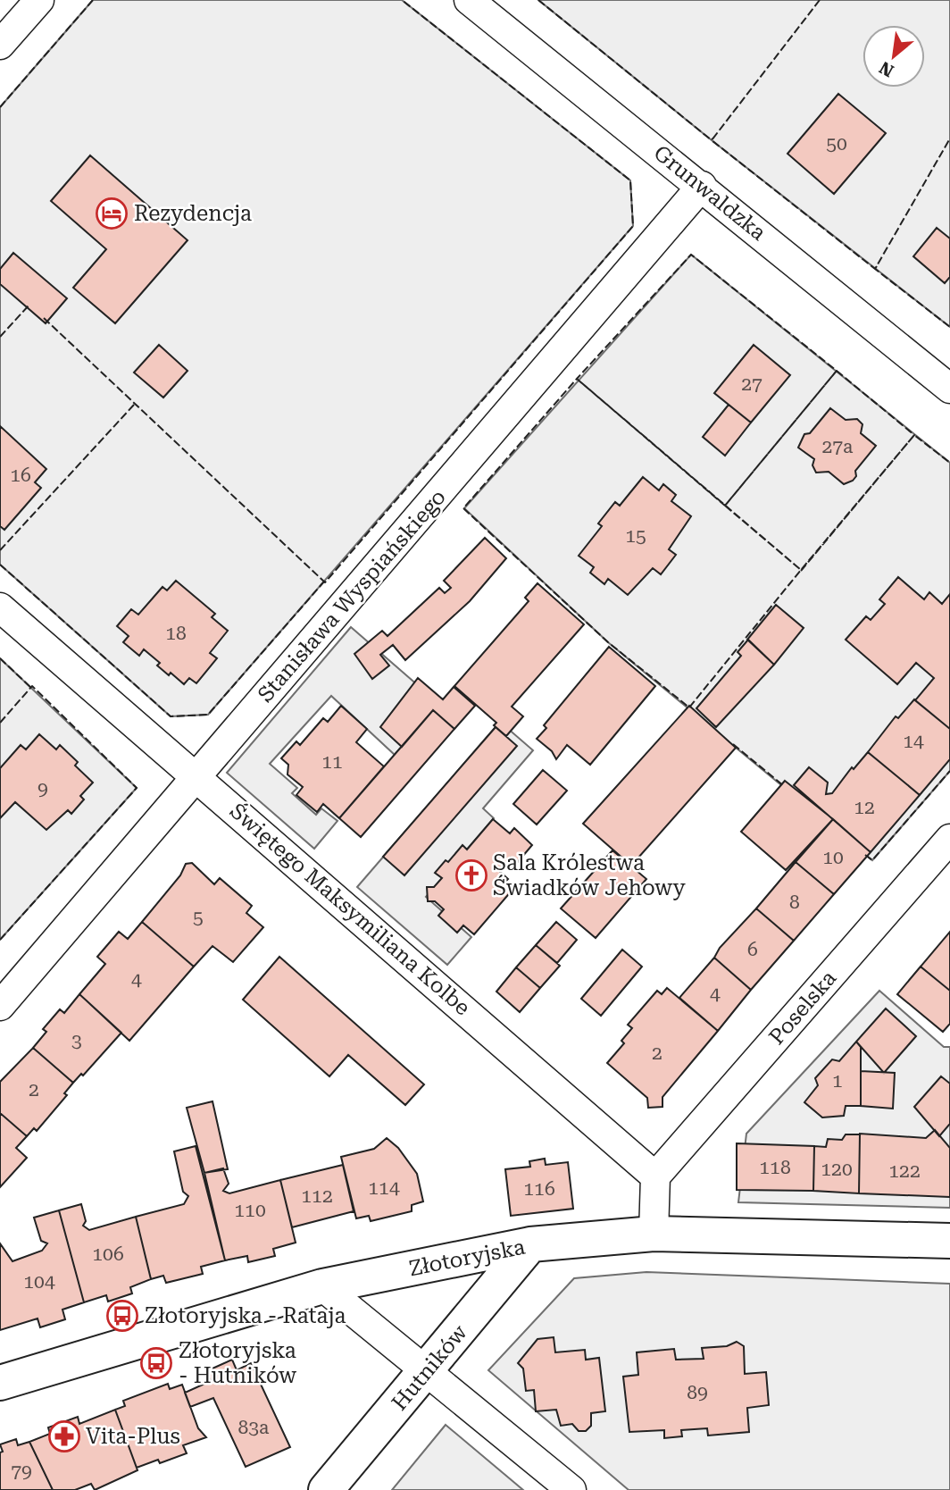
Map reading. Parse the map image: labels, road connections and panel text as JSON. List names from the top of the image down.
{
  "streets": {
    "street": [
      "Grunwaldzka",
      "Stanisława Wyspiańskiego",
      "Świętego Maksymiliana Kolbe",
      "Poselska",
      "Złotoryjska",
      "Hutników"
    ]
  },
  "crossings": [
    ["Grunwaldzka", "Stanisława Wyspiańskiego"],
    ["Stanisława Wyspiańskiego", "Świętego Maksymiliana Kolbe"],
    ["Świętego Maksymiliana Kolbe", "Poselska"],
    ["Złotoryjska", "Hutników"]
  ],
  "places": {
    "hotel": ["Rezydencja"],
    "church": ["Sala Królestwa Świadków Jehowy"],
    "bus stop": ["Złotoryjska - Rataja", "Złotoryjska - Hutników"],
    "pharmacy": ["Vita-Plus"]
  },
  "house_numbers": [
    "50",
    "27",
    "27a",
    "16",
    "15",
    "18",
    "14",
    "11",
    "9",
    "12",
    "10",
    "8",
    "5",
    "6",
    "4",
    "4",
    "3",
    "2",
    "1",
    "2",
    "118",
    "120",
    "122",
    "114",
    "116",
    "112",
    "110",
    "106",
    "104",
    "89",
    "83a",
    "79"
  ],
  "north": "bottom left"
}
